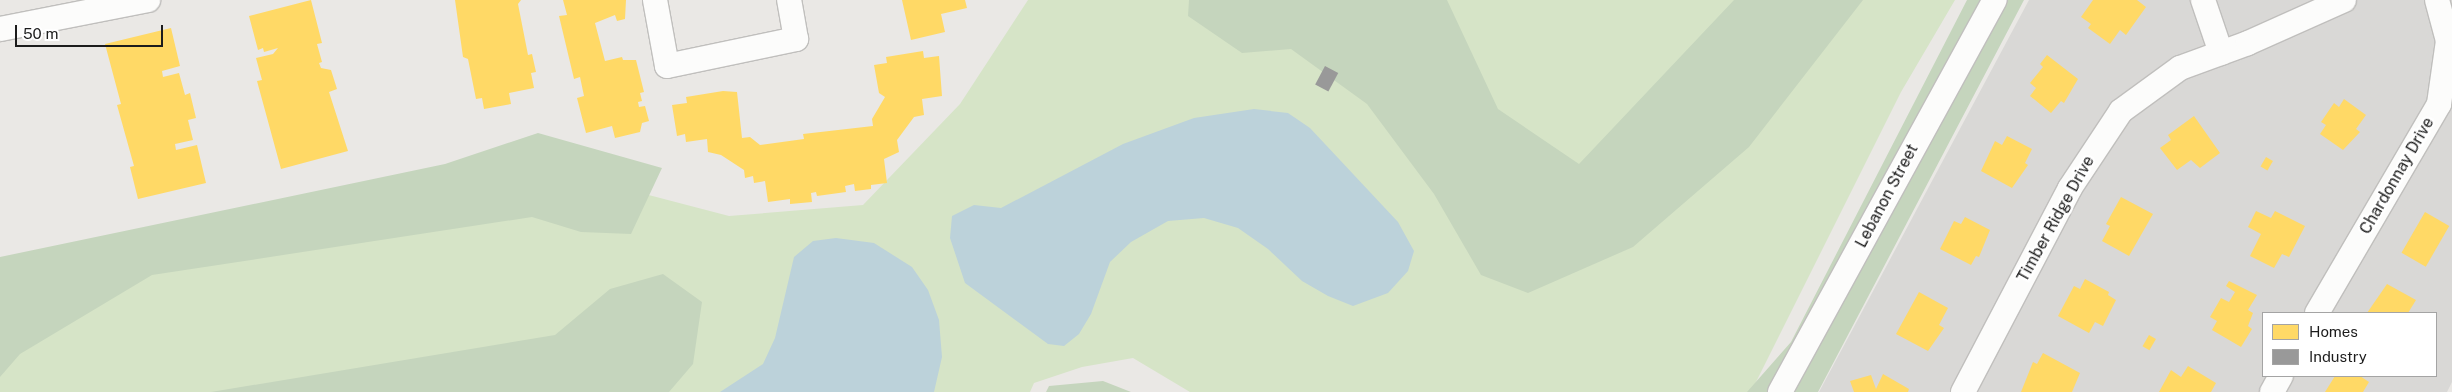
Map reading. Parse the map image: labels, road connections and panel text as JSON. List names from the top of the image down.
{
  "streets": {
    "street": ["Chardonnay Drive", "Lebanon Street", "Timber Ridge Drive"]
  },
  "legend": ["Homes", "Industry"],
  "scale_bar": "50 m"
}
